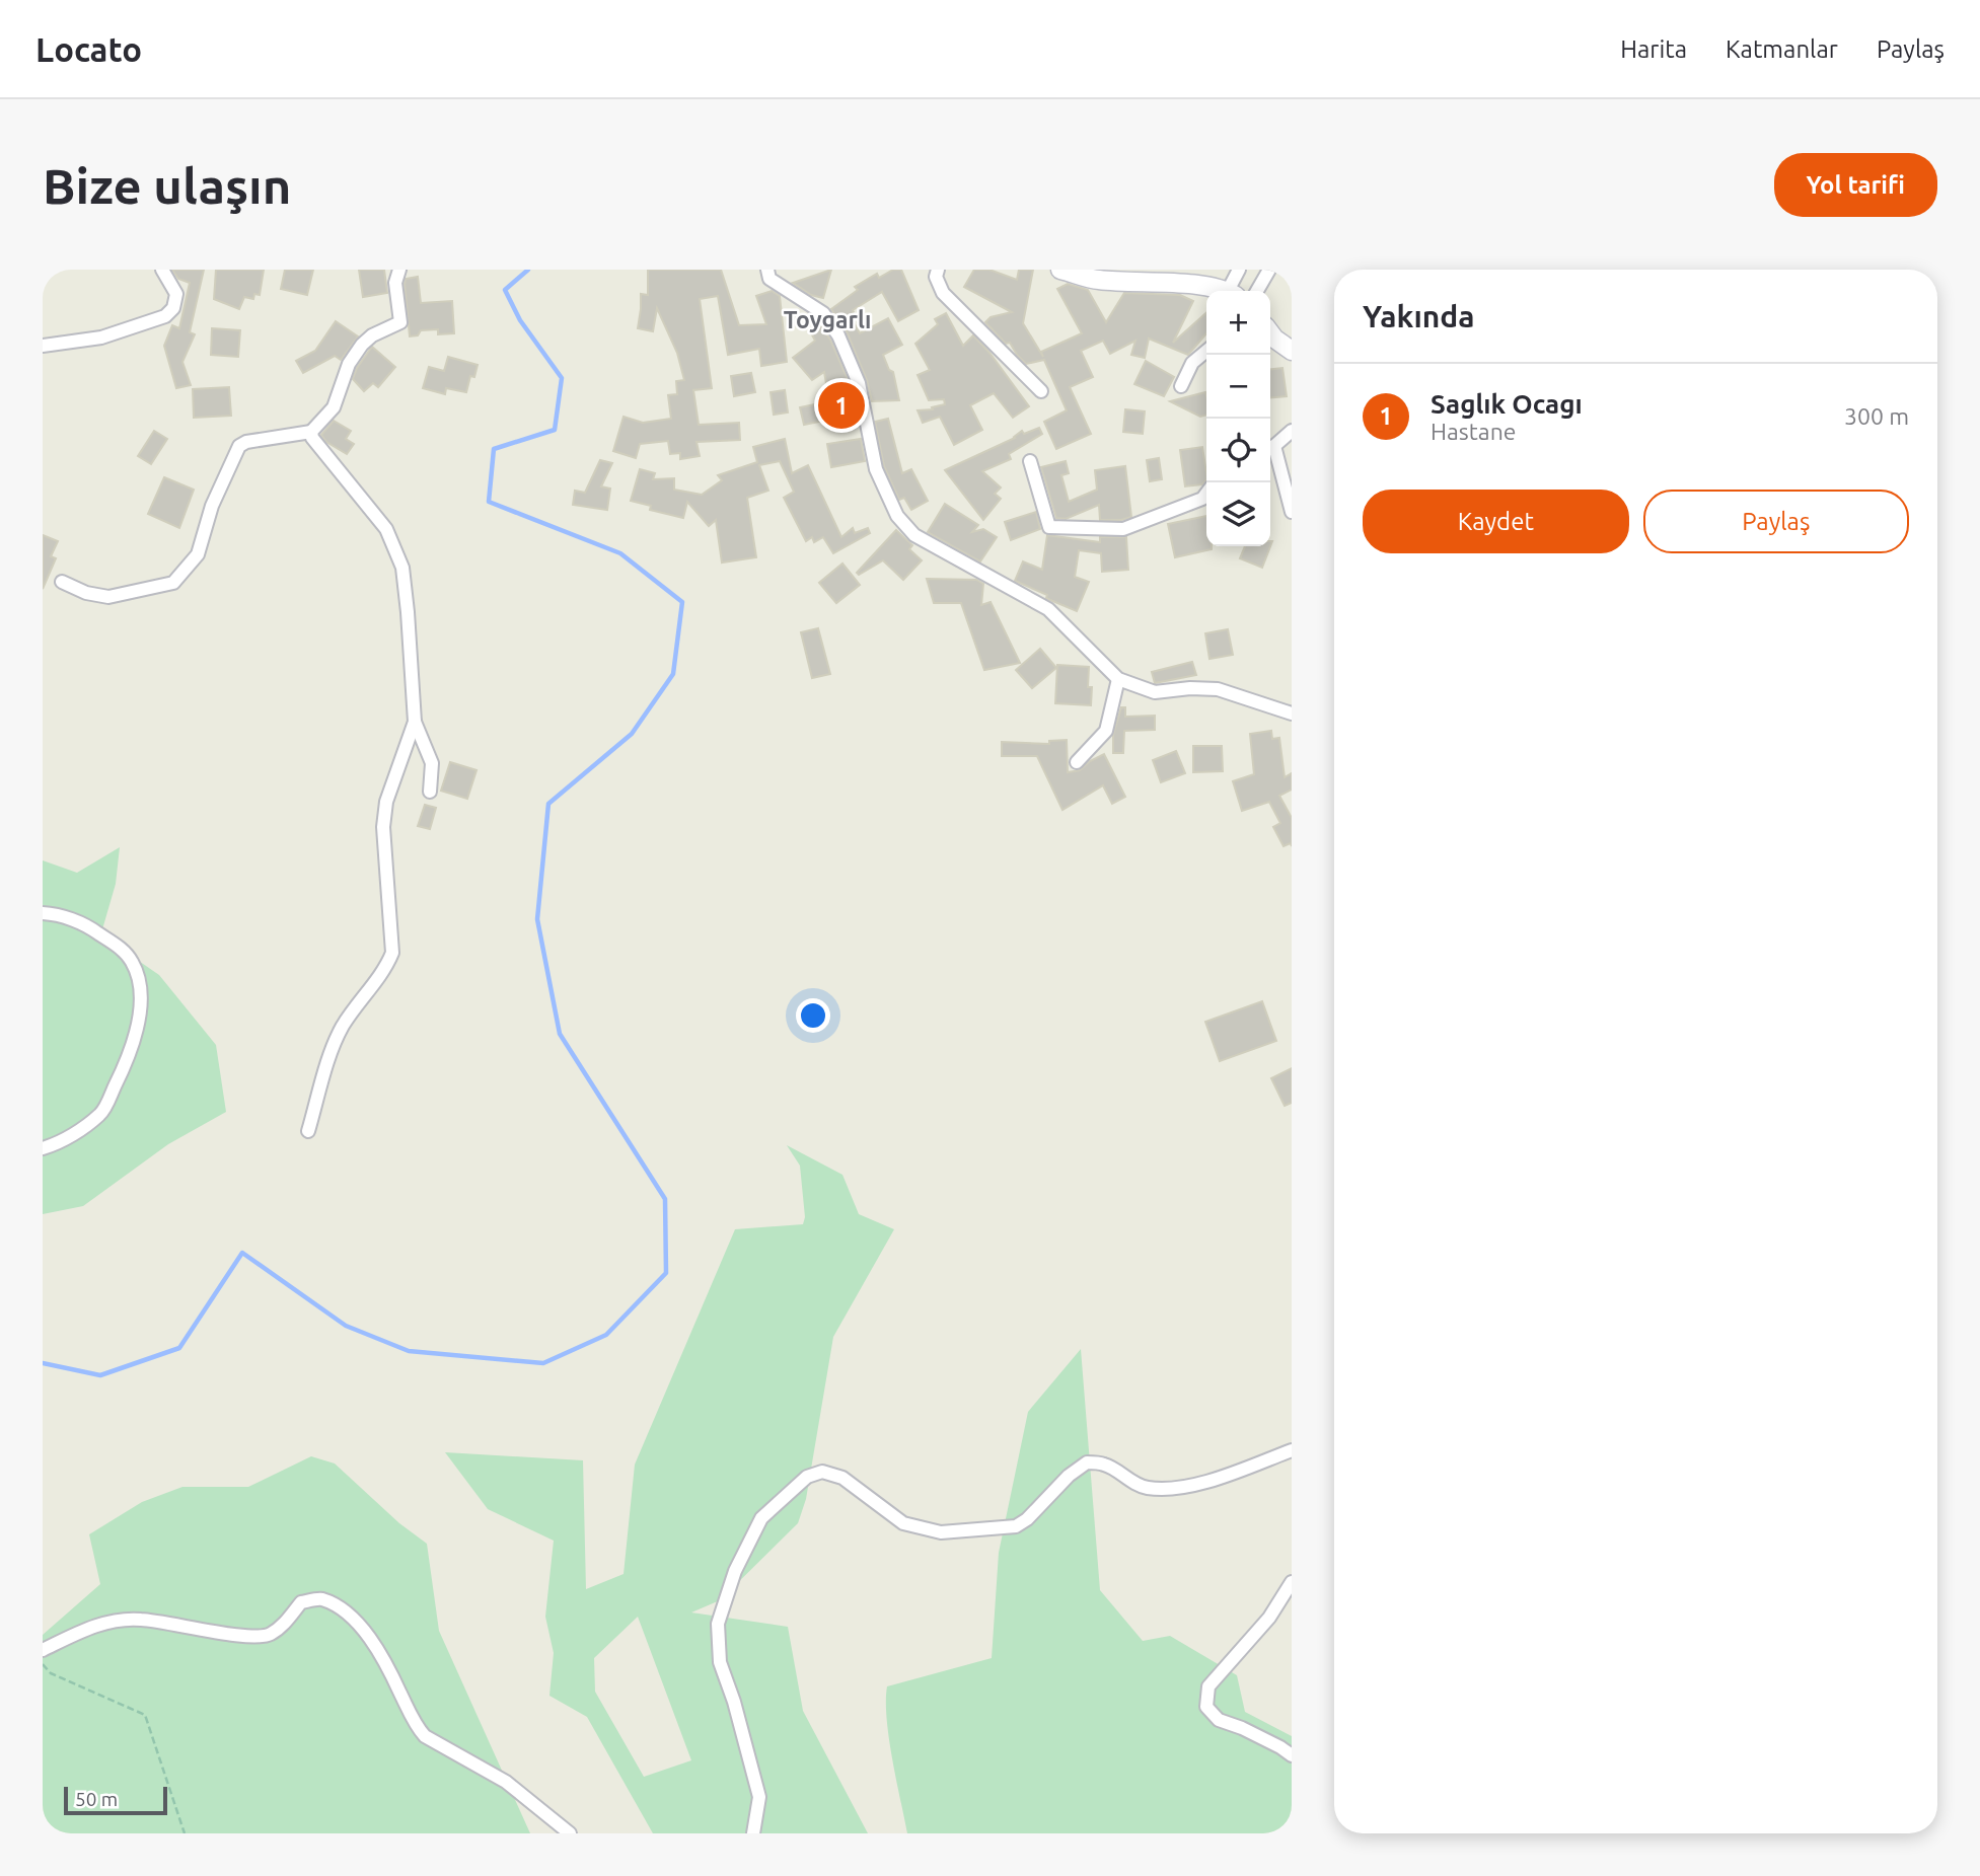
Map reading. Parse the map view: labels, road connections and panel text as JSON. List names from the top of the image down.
{
  "districts": ["Toygarlı"],
  "scale_bar": "50 m",
  "page": {
    "header": "Locato",
    "nav": ["Harita", "Katmanlar", "Paylaş"],
    "buttons": [
      "Yol tarifi",
      ["Kaydet", "Paylaş"]
    ],
    "title": "Bize ulaşın",
    "heading": "Yakında",
    "map_buttons": ["+", "−"],
    "list": [
      {
        "mark": "1",
        "name": "Saglık Ocagı",
        "note": "Hastane",
        "value": "300 m"
      }
    ],
    "pins": "1",
    "scale": "50 m"
  }
}
